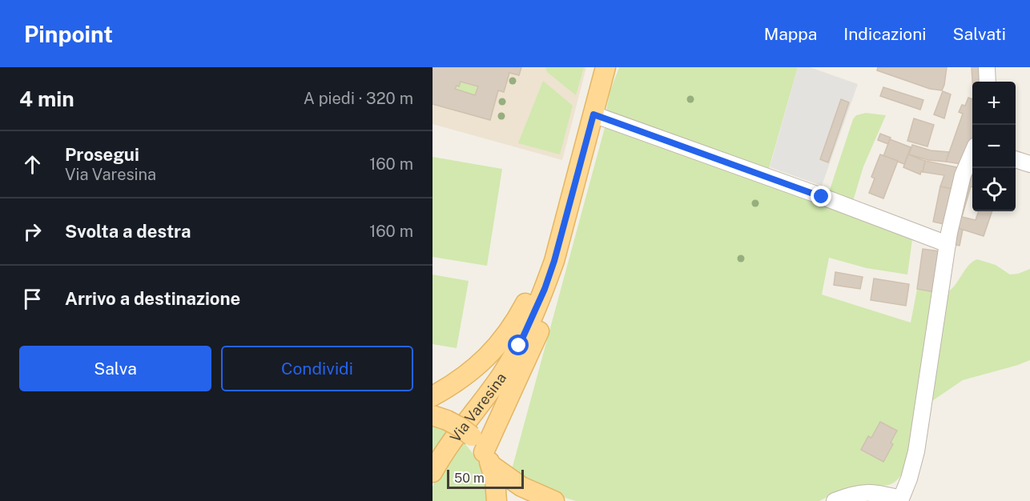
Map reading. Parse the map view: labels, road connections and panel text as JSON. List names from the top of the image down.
{
  "streets": {
    "main road": ["Via Varesina"]
  },
  "scale_bar": "50 m",
  "page": {
    "header": "Pinpoint",
    "nav": ["Mappa", "Indicazioni", "Salvati"],
    "heading": ["4 min", "A piedi · 320 m"],
    "map_buttons": ["+", "−"],
    "list": [
      ["Prosegui", "Via Varesina", "160 m"],
      ["Svolta a destra", "160 m"],
      "Arrivo a destinazione"
    ],
    "buttons": ["Salva", "Condividi"],
    "scale": "50 m"
  }
}
